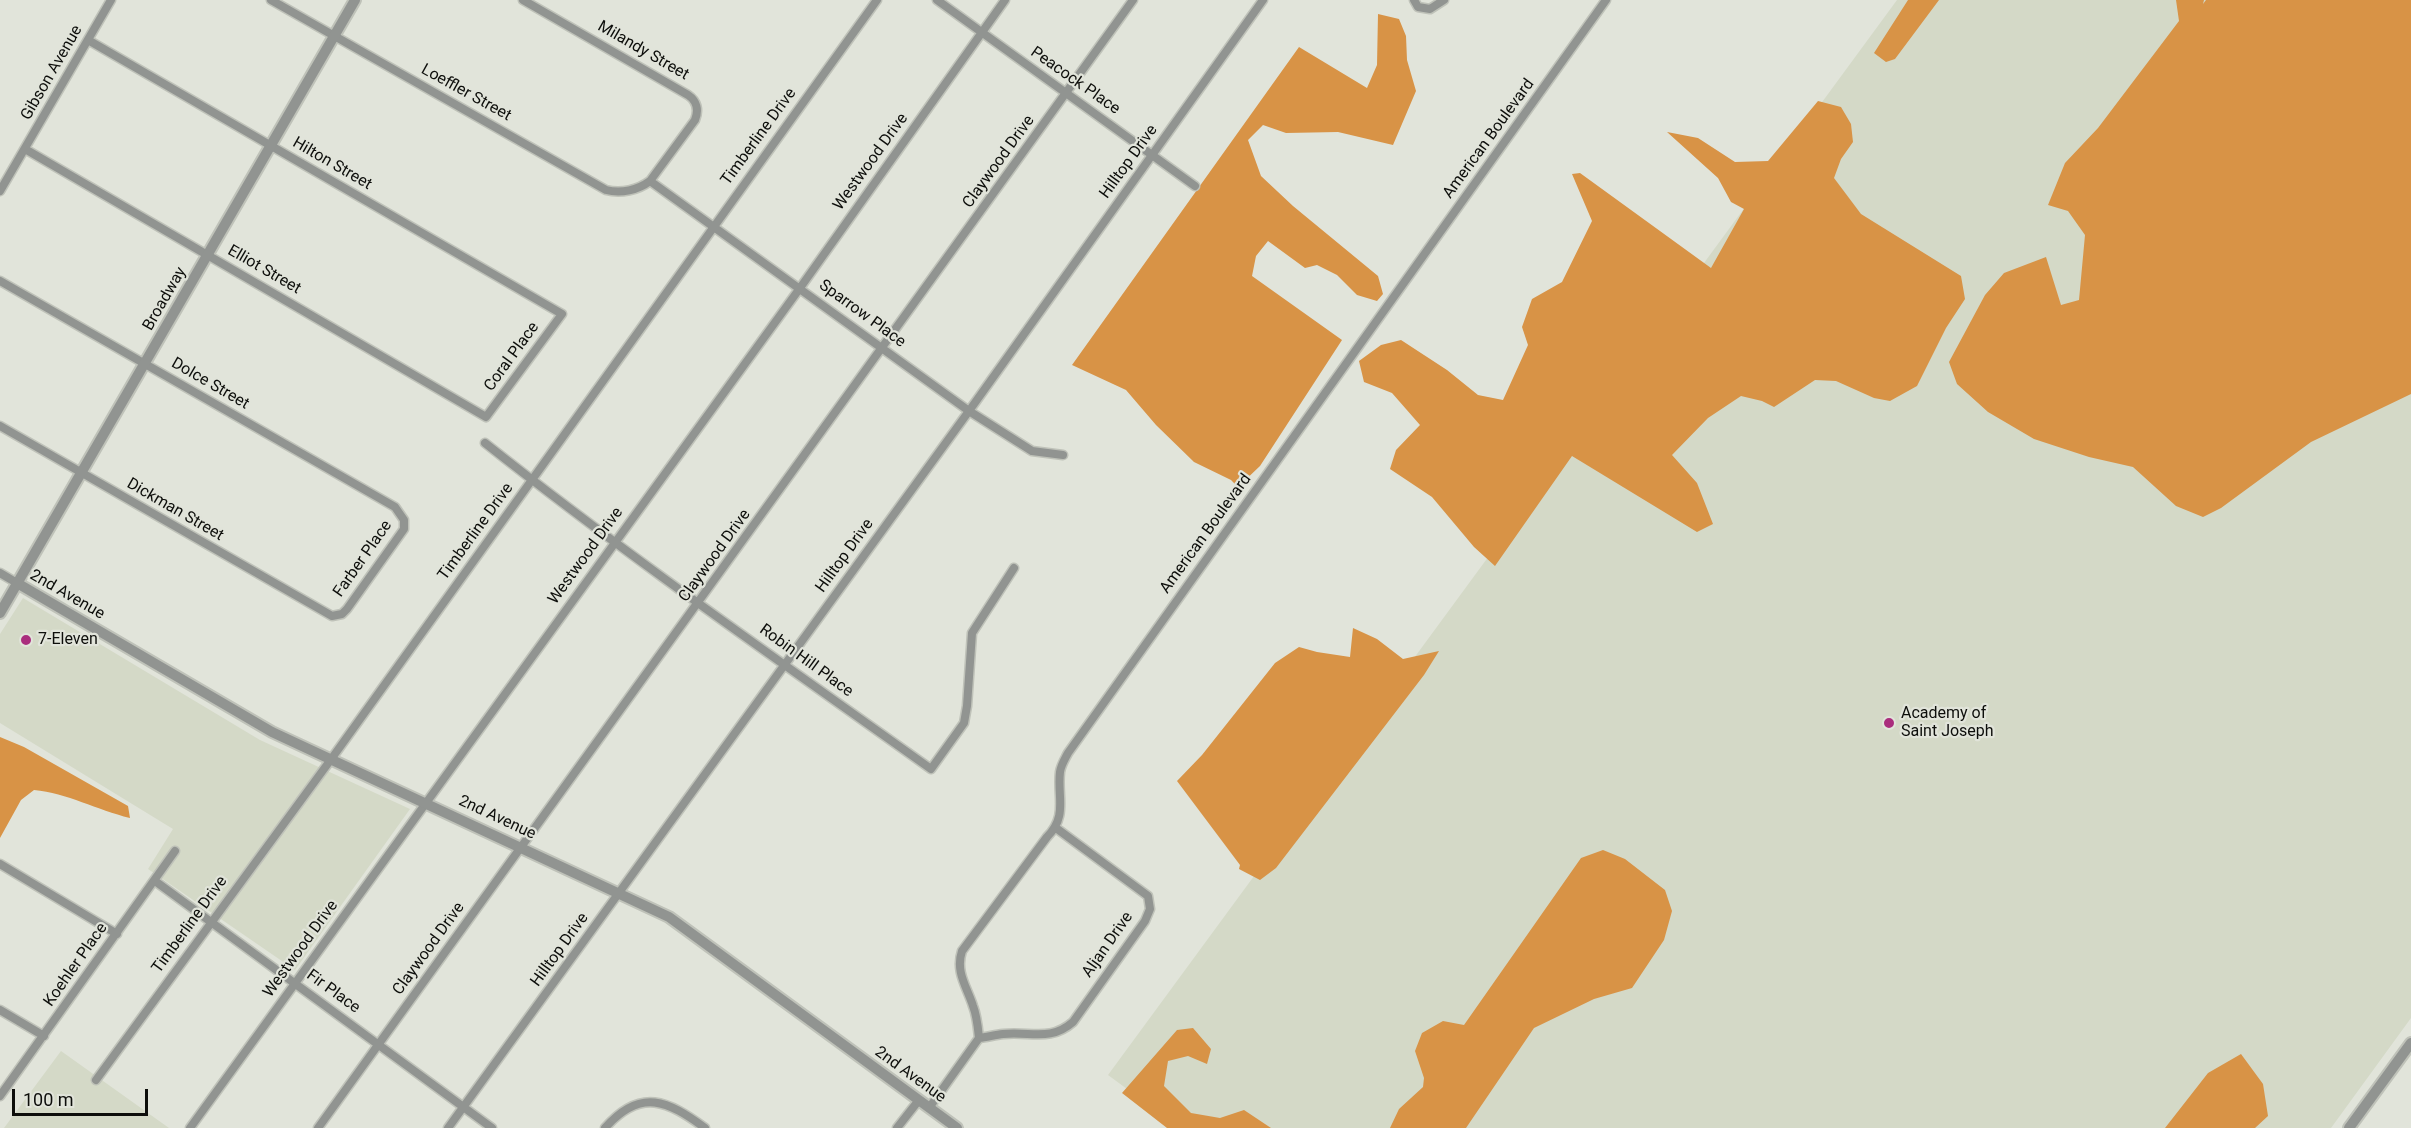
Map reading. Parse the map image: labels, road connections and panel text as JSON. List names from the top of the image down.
{
  "streets": {
    "street": [
      "Milandy Street",
      "Gibson Avenue",
      "Peacock Place",
      "Loeffler Street",
      "Timberline Drive",
      "American Boulevard",
      "Westwood Drive",
      "Claywood Drive",
      "Hilltop Drive",
      "Hilton Street",
      "Elliot Street",
      "Broadway",
      "Sparrow Place",
      "Coral Place",
      "Dolce Street",
      "Dickman Street",
      "Farber Place",
      "2nd Avenue",
      "Robin Hill Place",
      "Aljan Drive",
      "Koehler Place",
      "Fir Place"
    ]
  },
  "crossings": [
    ["Milandy Street", "Loeffler Street"],
    ["Milandy Street", "Sparrow Place"],
    ["Gibson Avenue", "Hilton Street"],
    ["Gibson Avenue", "Elliot Street"],
    ["Peacock Place", "Westwood Drive"],
    ["Peacock Place", "Claywood Drive"],
    ["Peacock Place", "Hilltop Drive"],
    ["Loeffler Street", "Broadway"],
    ["Loeffler Street", "Sparrow Place"],
    ["Timberline Drive", "Sparrow Place"],
    ["Timberline Drive", "2nd Avenue"],
    ["Timberline Drive", "Robin Hill Place"],
    ["Timberline Drive", "Fir Place"],
    ["American Boulevard", "Aljan Drive"],
    ["Westwood Drive", "Sparrow Place"],
    ["Westwood Drive", "2nd Avenue"],
    ["Westwood Drive", "Robin Hill Place"],
    ["Westwood Drive", "Fir Place"],
    ["Claywood Drive", "Sparrow Place"],
    ["Claywood Drive", "2nd Avenue"],
    ["Claywood Drive", "Robin Hill Place"],
    ["Claywood Drive", "Fir Place"],
    ["Hilltop Drive", "Sparrow Place"],
    ["Hilltop Drive", "2nd Avenue"],
    ["Hilltop Drive", "Robin Hill Place"],
    ["Hilltop Drive", "Fir Place"],
    ["Hilton Street", "Broadway"],
    ["Hilton Street", "Coral Place"],
    ["Elliot Street", "Broadway"],
    ["Elliot Street", "Coral Place"],
    ["Broadway", "Dolce Street"],
    ["Broadway", "Dickman Street"],
    ["Broadway", "2nd Avenue"],
    ["Dolce Street", "Farber Place"],
    ["Dickman Street", "Farber Place"],
    ["Koehler Place", "Fir Place"]
  ],
  "places": ["7-Eleven", "Academy of Saint Joseph"],
  "scale_bar": "100 m"
}
